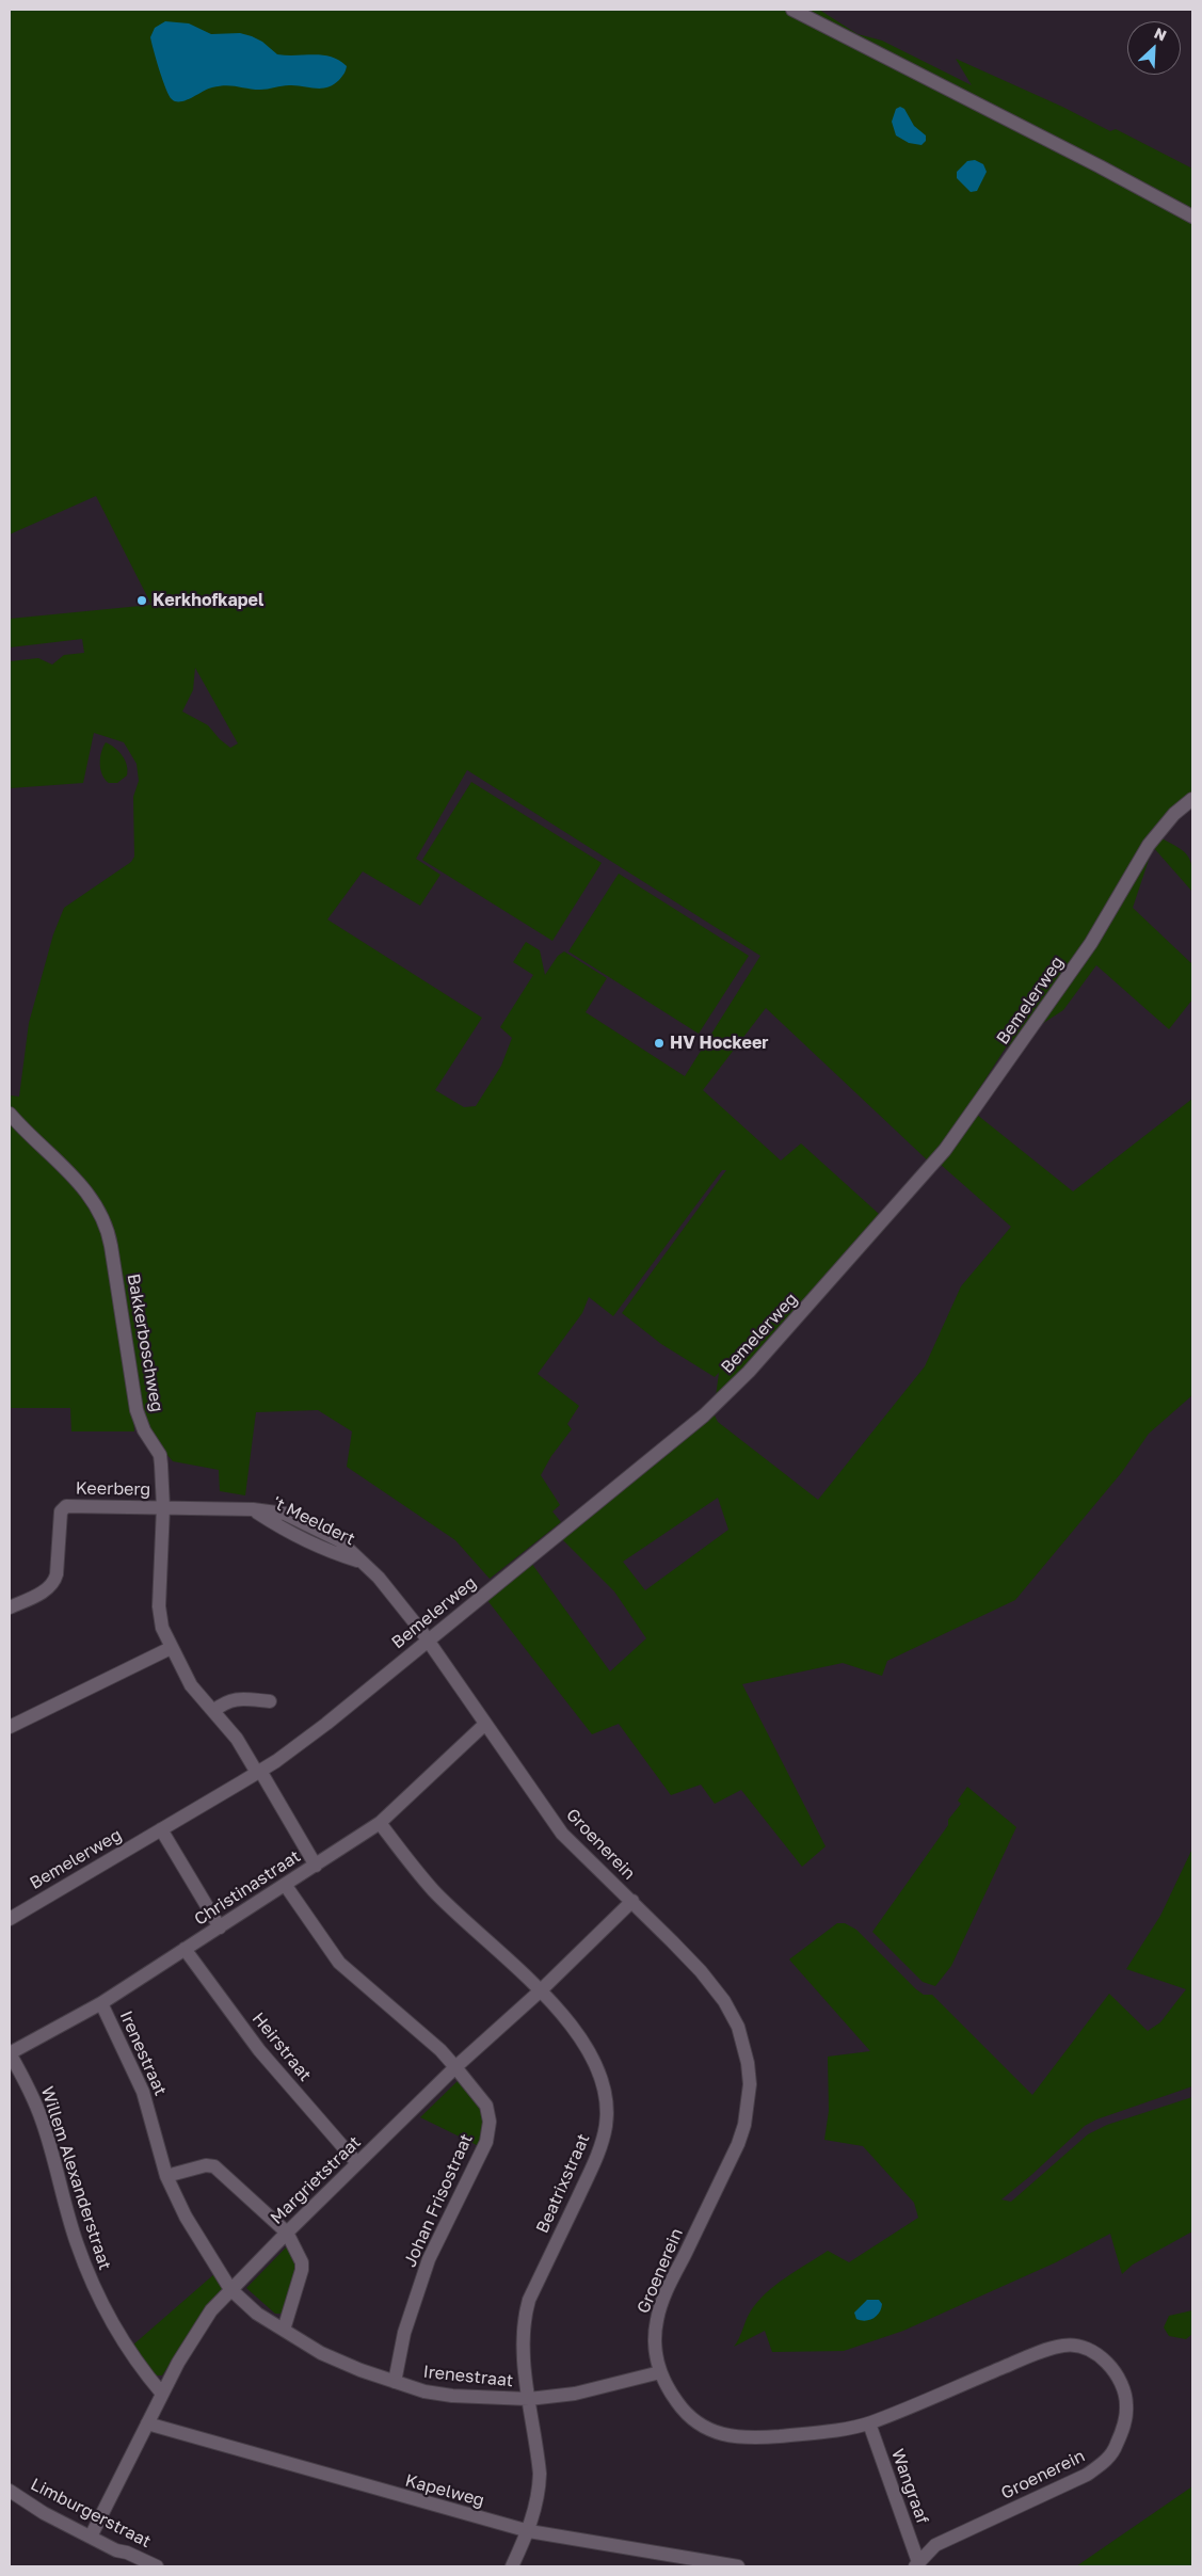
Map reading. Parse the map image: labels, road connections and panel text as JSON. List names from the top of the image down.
{
  "streets": {
    "street": [
      "Bemelerweg",
      "Bakkerboschweg",
      "Keerberg",
      "'t Meeldert",
      "Groenerein",
      "Christinastraat",
      "Heirstraat",
      "Irenestraat",
      "Willem Alexanderstraat",
      "Margrietstraat",
      "Beatrixstraat",
      "Johan Frisostraat",
      "Wangraaf",
      "Kapelweg",
      "Limburgerstraat"
    ]
  },
  "crossings": [
    ["Bemelerweg", "Bakkerboschweg"],
    ["Bemelerweg", "'t Meeldert"],
    ["Bemelerweg", "Groenerein"],
    ["Bakkerboschweg", "Keerberg"],
    ["Bakkerboschweg", "'t Meeldert"],
    ["Keerberg", "'t Meeldert"],
    ["'t Meeldert", "Groenerein"],
    ["Groenerein", "Christinastraat"],
    ["Groenerein", "Irenestraat"],
    ["Groenerein", "Margrietstraat"],
    ["Groenerein", "Wangraaf"],
    ["Christinastraat", "Heirstraat"],
    ["Christinastraat", "Irenestraat"],
    ["Christinastraat", "Willem Alexanderstraat"],
    ["Christinastraat", "Beatrixstraat"],
    ["Christinastraat", "Johan Frisostraat"],
    ["Heirstraat", "Margrietstraat"],
    ["Irenestraat", "Margrietstraat"],
    ["Irenestraat", "Beatrixstraat"],
    ["Irenestraat", "Johan Frisostraat"],
    ["Willem Alexanderstraat", "Margrietstraat"],
    ["Margrietstraat", "Beatrixstraat"],
    ["Margrietstraat", "Johan Frisostraat"],
    ["Margrietstraat", "Kapelweg"],
    ["Margrietstraat", "Limburgerstraat"],
    ["Beatrixstraat", "Kapelweg"]
  ],
  "places": ["Kerkhofkapel", "HV Hockeer"],
  "north": "top right"
}
